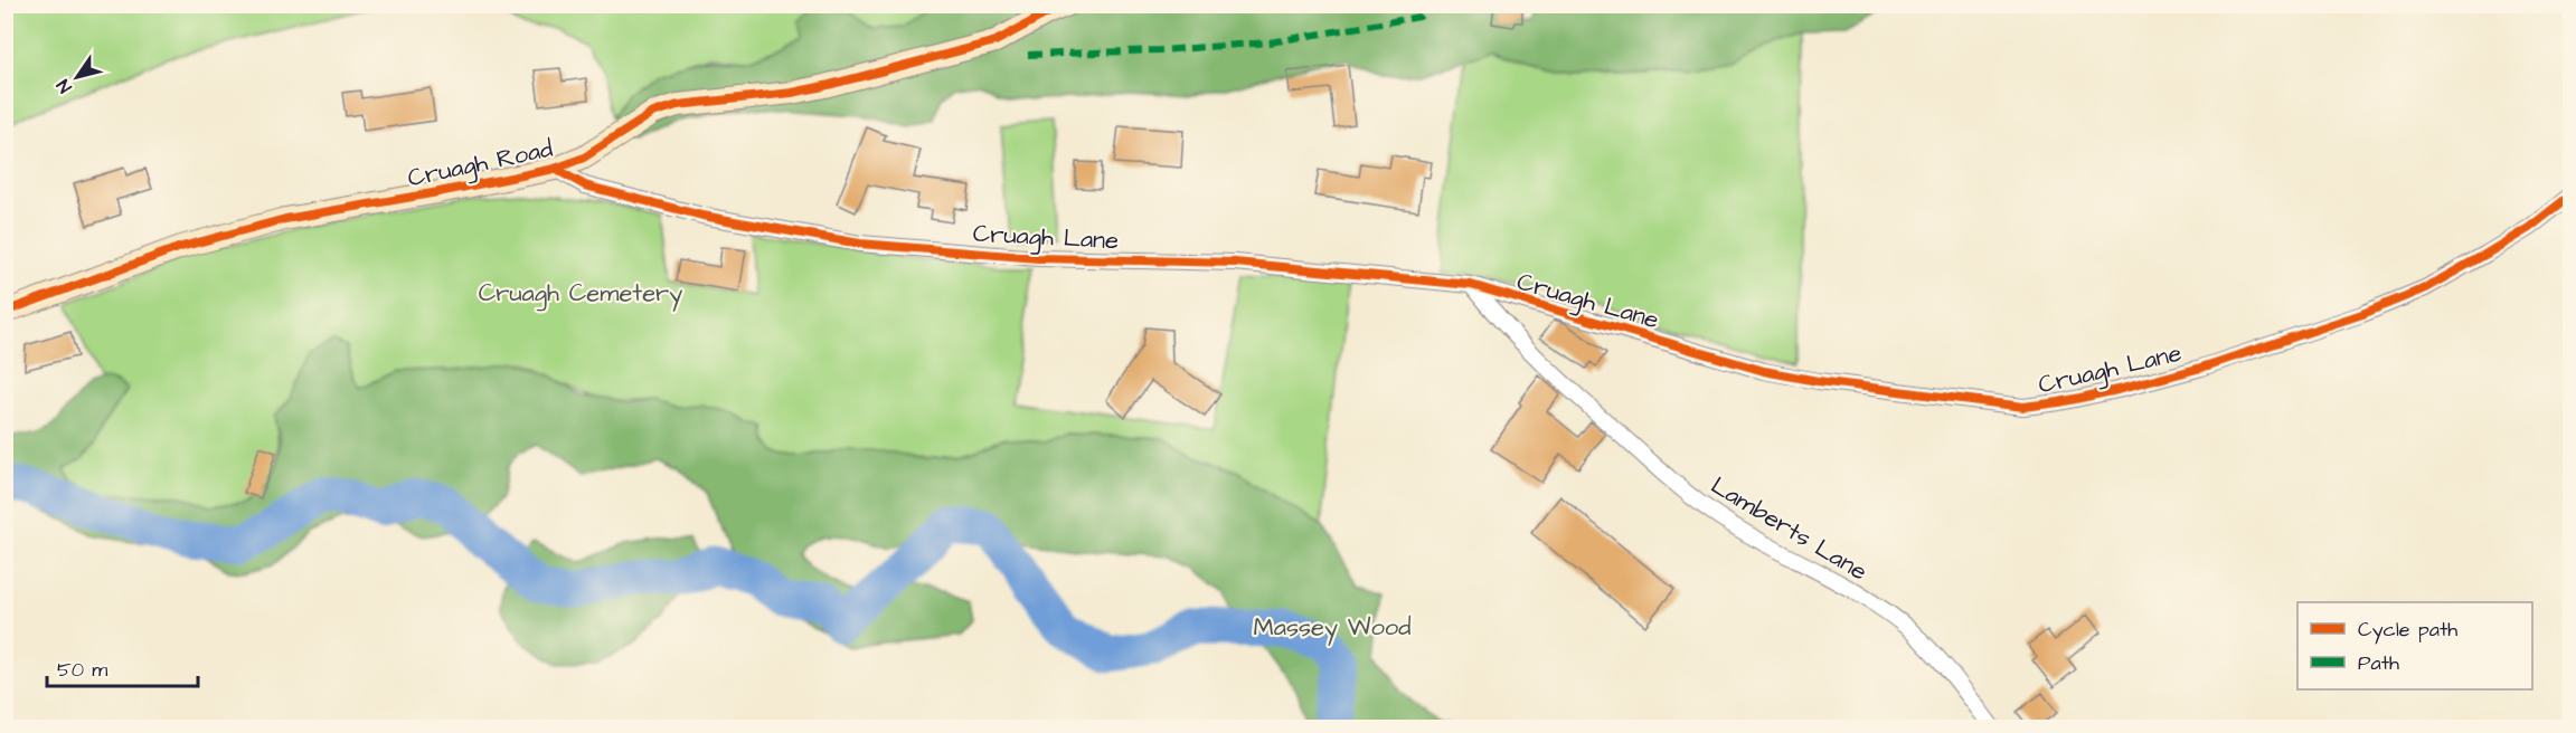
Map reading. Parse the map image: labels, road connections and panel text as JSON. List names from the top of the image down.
{
  "streets": {
    "main road": ["Cruagh Road"],
    "street": ["Cruagh Lane", "Lamberts Lane"]
  },
  "crossings": [
    ["Cruagh Road", "Cruagh Lane"],
    ["Cruagh Lane", "Lamberts Lane"]
  ],
  "parks": ["Cruagh Cemetery", "Massey Wood"],
  "legend": ["Cycle path", "Path"],
  "scale_bar": "50 m",
  "north": "bottom left"
}
